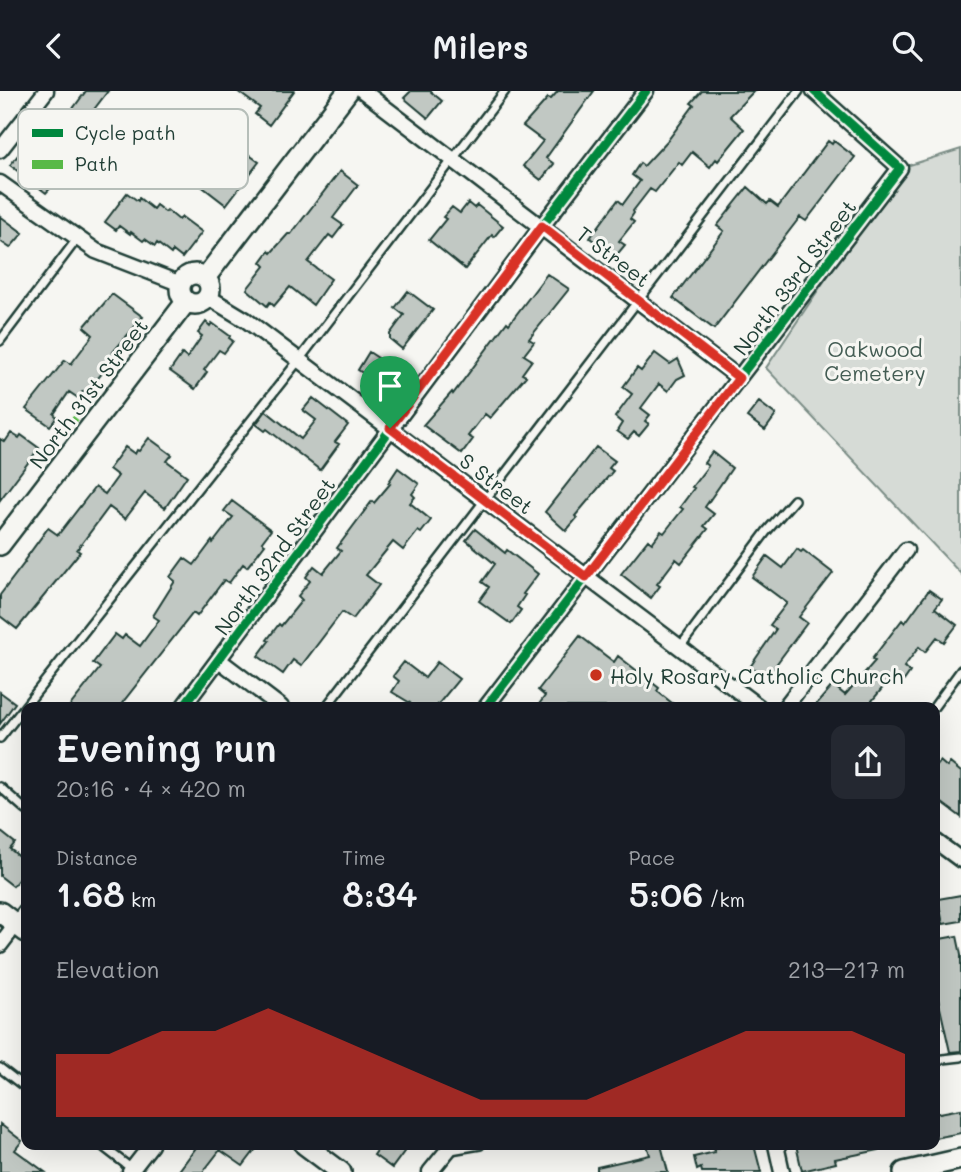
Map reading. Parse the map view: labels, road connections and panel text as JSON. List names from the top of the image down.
{
  "streets": {
    "street": [
      "T Street",
      "North 33rd Street",
      "North 31st Street",
      "S Street",
      "North 32nd Street"
    ]
  },
  "crossings": [
    ["T Street", "North 33rd Street"],
    ["T Street", "North 32nd Street"],
    ["North 33rd Street", "S Street"],
    ["S Street", "North 32nd Street"]
  ],
  "parks": ["Oakwood Cemetery"],
  "places": ["Holy Rosary Catholic Church"],
  "legend": ["Cycle path", "Path"],
  "page": {
    "header": "Milers",
    "heading": ["Evening run", "20:16 · 4 × 420 m"],
    "stats": [
      ["Distance", "1.68 km"],
      ["Time", "8:34"],
      ["Pace", "5:06 /km"]
    ],
    "chart": ["Elevation", "213–217 m"]
  }
}
